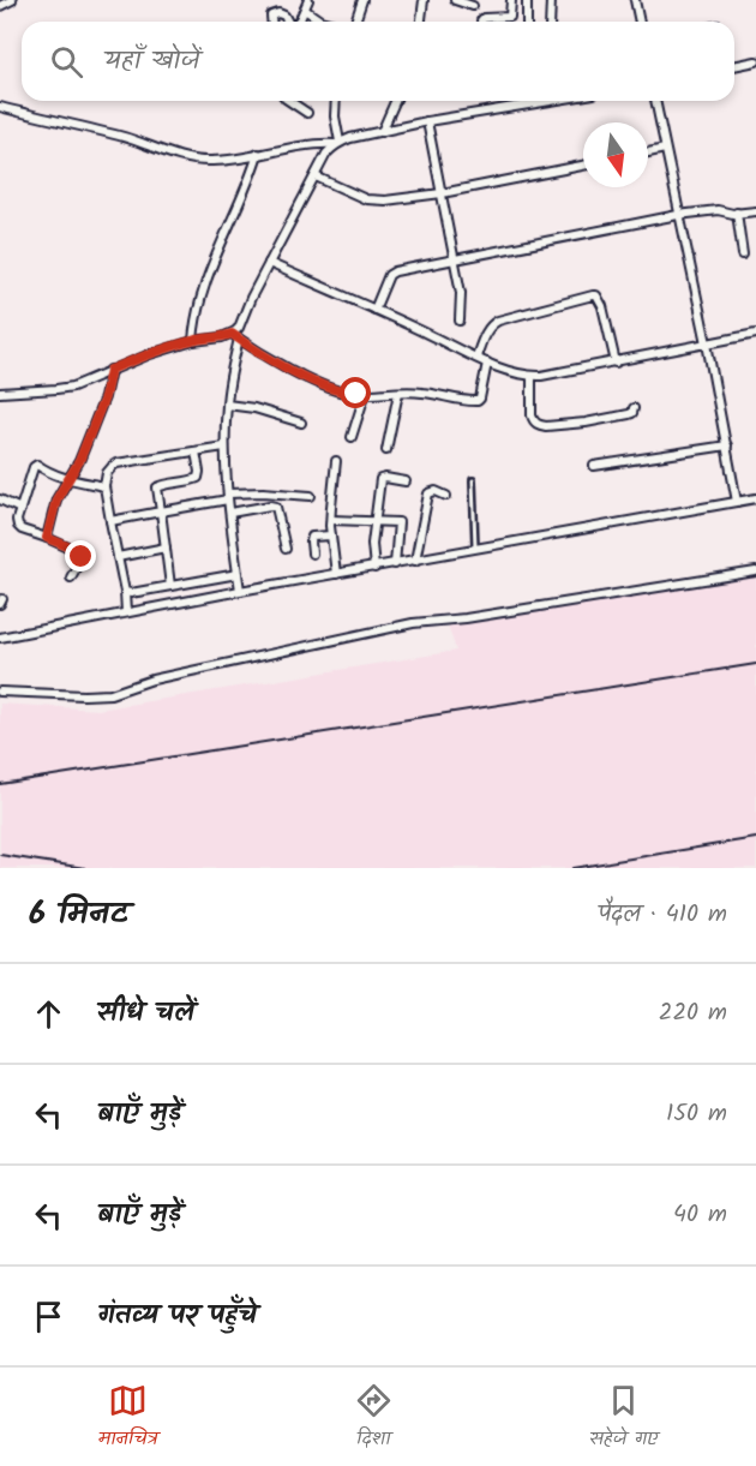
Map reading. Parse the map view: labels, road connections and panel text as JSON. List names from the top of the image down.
{
  "north": "bottom",
  "page": {
    "search": "यहाँ खोजें",
    "heading": ["6 मिनट", "पैदल · 410 m"],
    "list": [
      ["सीधे चलें", "220 m"],
      ["बाएँ मुड़ें", "150 m"],
      ["बाएँ मुड़ें", "40 m"],
      "गंतव्य पर पहुँचे"
    ],
    "nav": ["मानचित्र", "दिशा", "सहेजे गए"]
  }
}
